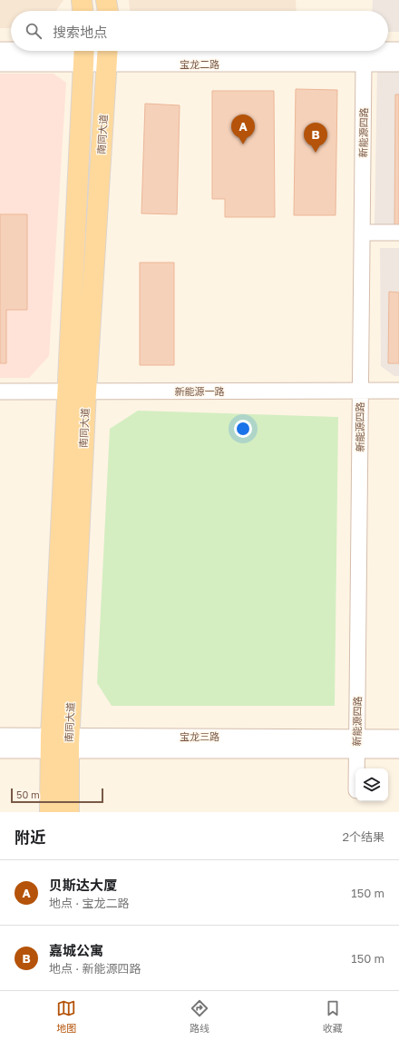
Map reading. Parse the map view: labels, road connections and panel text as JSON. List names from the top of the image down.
{
  "streets": {
    "main road": ["南同大道"],
    "street": [
      "宝龙二路",
      "新能源四路",
      "新能源一路",
      "宝龙三路"
    ]
  },
  "crossings": [
    ["宝龙二路", "新能源四路"],
    ["宝龙二路", "南同大道"],
    ["新能源四路", "新能源一路"],
    ["新能源四路", "宝龙三路"],
    ["南同大道", "新能源一路"],
    ["南同大道", "宝龙三路"]
  ],
  "scale_bar": "50 m",
  "page": {
    "search": "搜索地点",
    "pins": ["A", "B"],
    "scale": "50 m",
    "heading": ["附近", "2个结果"],
    "list": [
      {
        "mark": "A",
        "name": "贝斯达大厦",
        "note": "地点 · 宝龙二路",
        "value": "150 m"
      },
      {
        "mark": "B",
        "name": "嘉城公寓",
        "note": "地点 · 新能源四路",
        "value": "150 m"
      }
    ],
    "nav": ["地图", "路线", "收藏"]
  }
}
